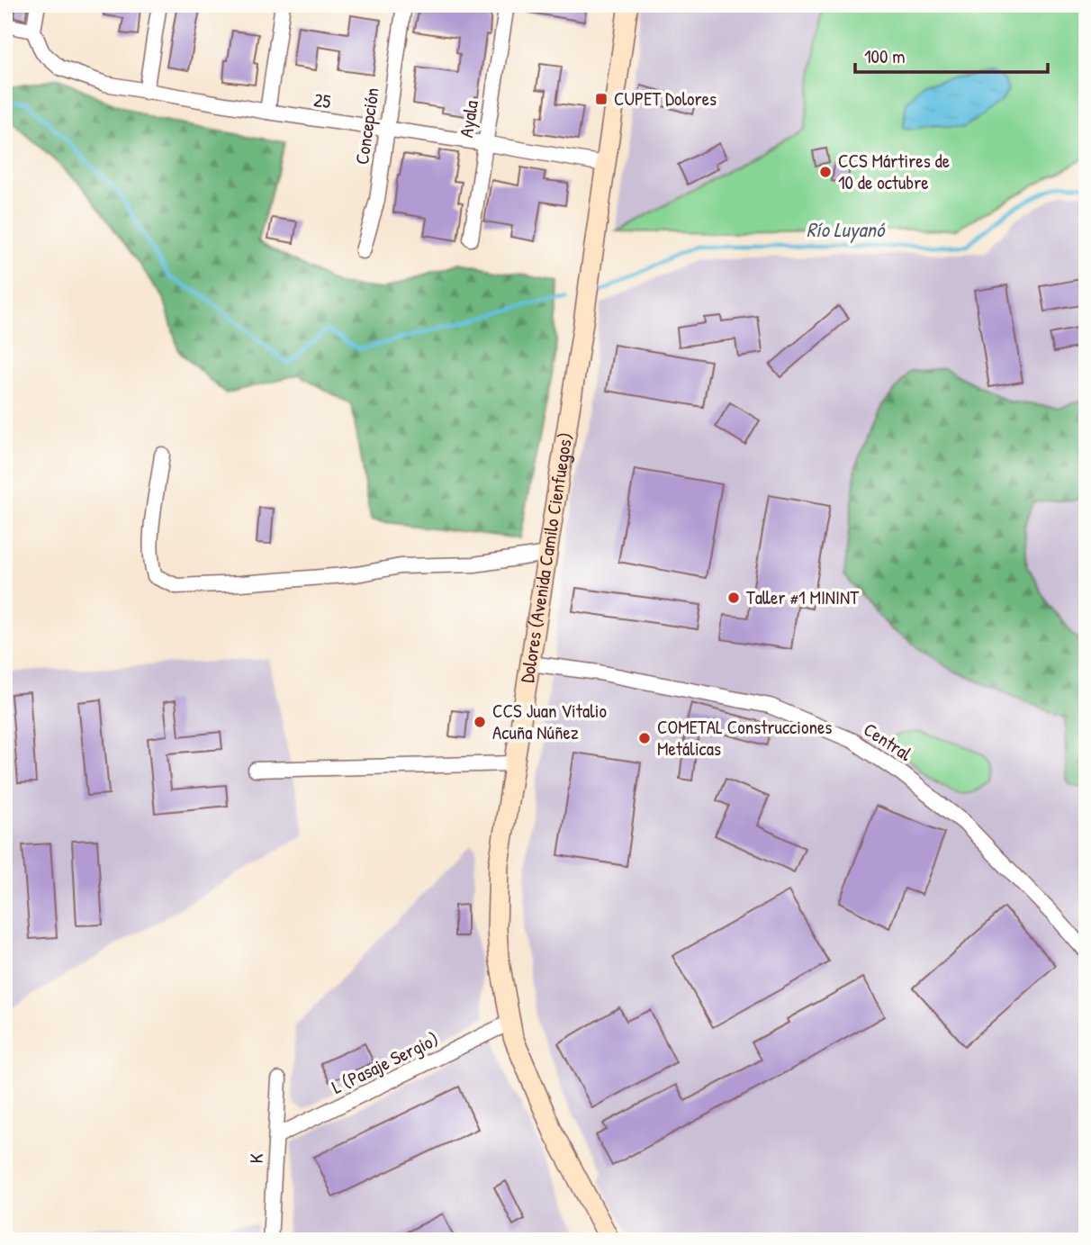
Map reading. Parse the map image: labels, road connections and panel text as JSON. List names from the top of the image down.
{
  "streets": {
    "main road": ["Dolores (Avenida Camilo Cienfuegos)"],
    "street": [
      "25",
      "Ayala",
      "Concepción",
      "Central",
      "L (Pasaje Sergio)",
      "K"
    ]
  },
  "crossings": [
    ["25", "Ayala"],
    ["25", "Concepción"],
    ["25", "Dolores (Avenida Camilo Cienfuegos)"],
    ["Dolores (Avenida Camilo Cienfuegos)", "Central"],
    ["Dolores (Avenida Camilo Cienfuegos)", "L (Pasaje Sergio)"],
    ["L (Pasaje Sergio)", "K"]
  ],
  "water": ["Río Luyanó"],
  "places": {
    "transit": ["CUPET Dolores"],
    "other": [
      "CCS Mártires de 10 de octubre",
      "Taller #1 MININT",
      "CCS Juan Vitalio Acuña Núñez",
      "COMETAL Construcciones Metálicas"
    ]
  },
  "scale_bar": "100 m"
}
